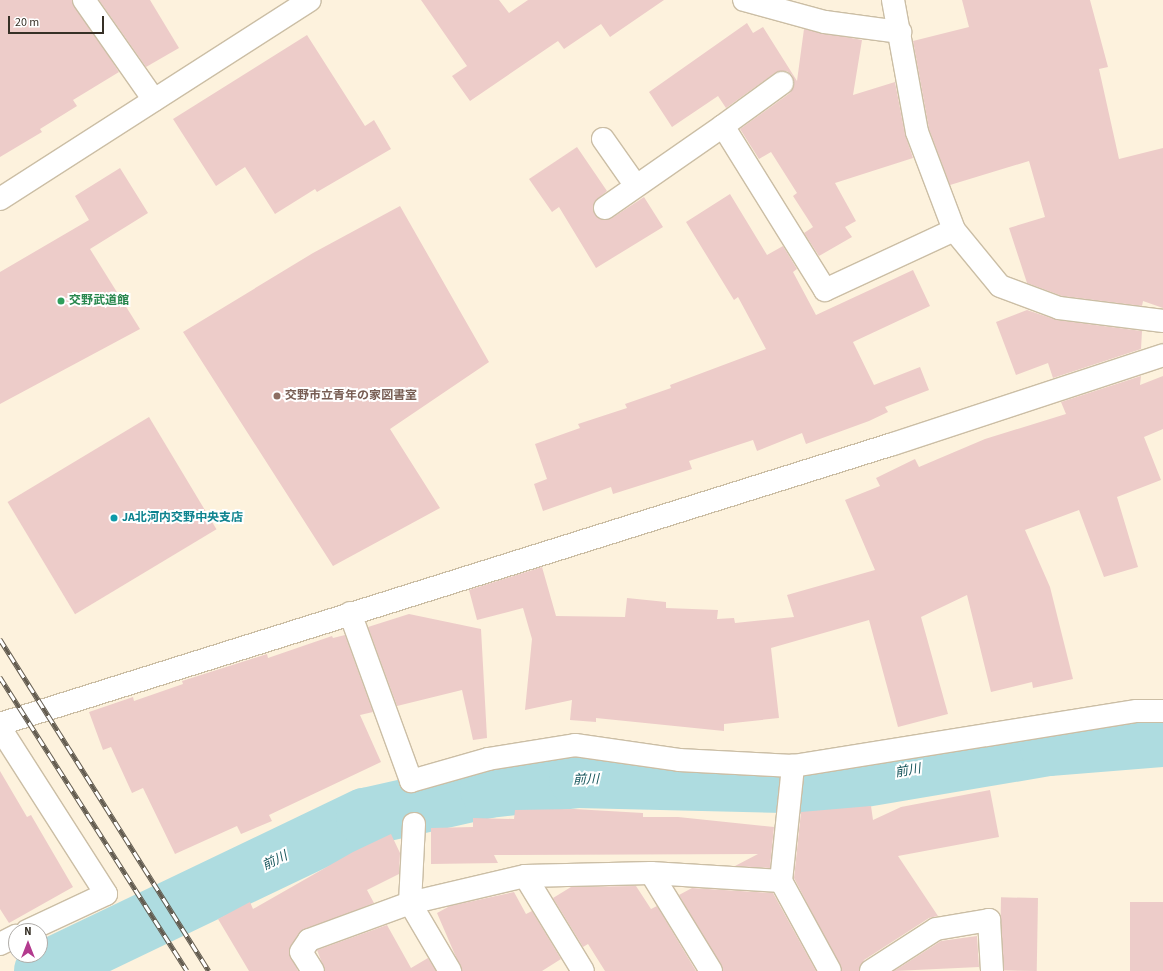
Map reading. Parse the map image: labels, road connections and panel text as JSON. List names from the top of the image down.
{
  "water": ["前川"],
  "places": ["交野武道館", "交野市立青年の家図書室", "JA北河内交野中央支店"],
  "scale_bar": "20 m",
  "north": "top"
}
